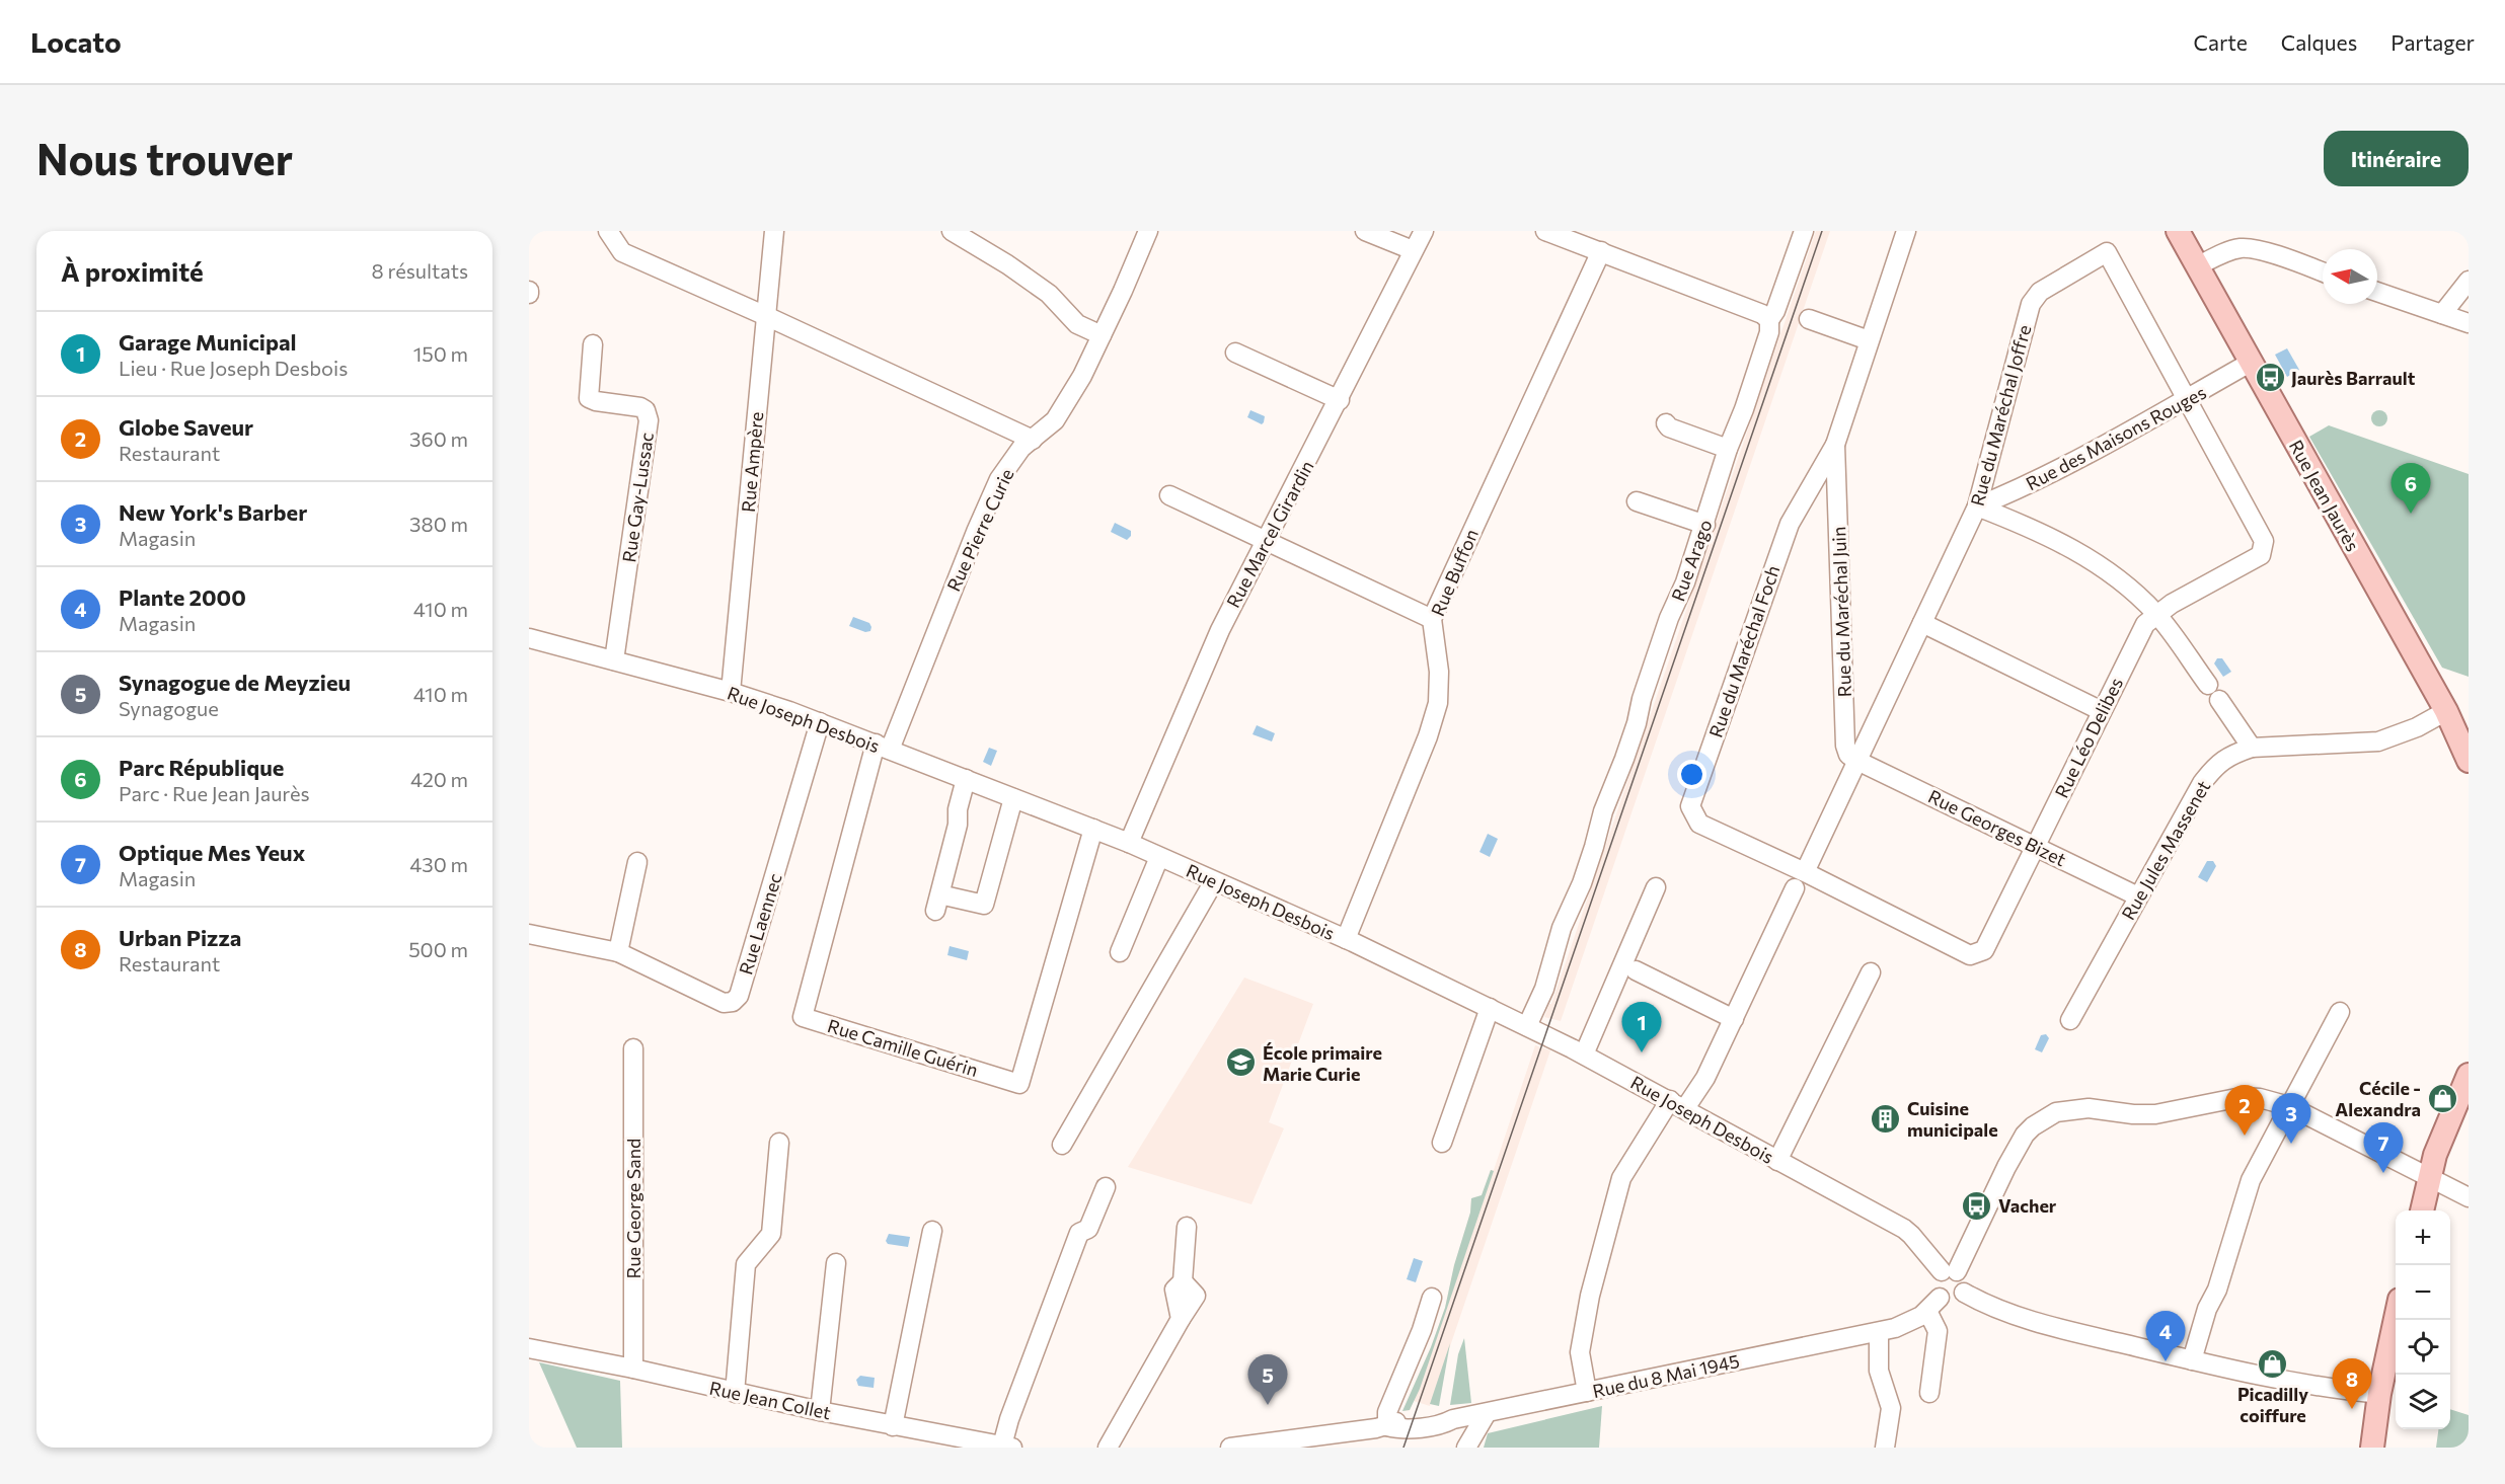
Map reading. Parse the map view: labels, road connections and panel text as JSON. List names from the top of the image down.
{
  "streets": {
    "main road": ["Rue Jean Jaurès"],
    "street": [
      "Rue du Maréchal Joffre",
      "Rue des Maisons Rouges",
      "Rue Ampère",
      "Rue Gay-Lussac",
      "Rue Pierre Curie",
      "Rue Marcel Girardin",
      "Rue Arago",
      "Rue Buffon",
      "Rue du Maréchal Juin",
      "Rue du Maréchal Foch",
      "Rue Joseph Desbois",
      "Rue Léo Delibes",
      "Rue Georges Bizet",
      "Rue Jules Massenet",
      "Rue Laennec",
      "Rue Camille Guérin",
      "Rue George Sand",
      "Rue du 8 Mai 1945",
      "Rue Jean Collet"
    ]
  },
  "crossings": [
    ["Rue du Maréchal Joffre", "Rue des Maisons Rouges"],
    ["Rue du Maréchal Joffre", "Rue du Maréchal Juin"],
    ["Rue du Maréchal Joffre", "Rue Léo Delibes"],
    ["Rue du Maréchal Joffre", "Rue Georges Bizet"],
    ["Rue des Maisons Rouges", "Rue Jean Jaurès"],
    ["Rue des Maisons Rouges", "Rue Léo Delibes"],
    ["Rue Ampère", "Rue Joseph Desbois"],
    ["Rue Jean Jaurès", "Rue Jules Massenet"],
    ["Rue Gay-Lussac", "Rue Joseph Desbois"],
    ["Rue Pierre Curie", "Rue Joseph Desbois"],
    ["Rue Pierre Curie", "Rue Camille Guérin"],
    ["Rue Marcel Girardin", "Rue Joseph Desbois"],
    ["Rue Arago", "Rue Joseph Desbois"],
    ["Rue Buffon", "Rue Joseph Desbois"],
    ["Rue du Maréchal Juin", "Rue du Maréchal Foch"],
    ["Rue du Maréchal Juin", "Rue Georges Bizet"],
    ["Rue du Maréchal Foch", "Rue Léo Delibes"],
    ["Rue Joseph Desbois", "Rue Laennec"],
    ["Rue Joseph Desbois", "Rue Camille Guérin"],
    ["Rue Léo Delibes", "Rue Georges Bizet"],
    ["Rue Georges Bizet", "Rue Jules Massenet"],
    ["Rue George Sand", "Rue Jean Collet"]
  ],
  "places": {
    "bus stop": ["Jaurès Barrault", "Vacher"],
    "school or university": ["École primaire Marie Curie"],
    "shop": ["Cécile - Alexandra", "Picadilly coiffure"],
    "building": ["Cuisine municipale"]
  },
  "north": "left",
  "page": {
    "header": "Locato",
    "nav": ["Carte", "Calques", "Partager"],
    "buttons": "Itinéraire",
    "title": "Nous trouver",
    "heading": ["À proximité", "8 résultats"],
    "list": [
      {
        "mark": "1",
        "name": "Garage Municipal",
        "note": "Lieu · Rue Joseph Desbois",
        "value": "150 m"
      },
      {
        "mark": "2",
        "name": "Globe Saveur",
        "note": "Restaurant",
        "value": "360 m"
      },
      {
        "mark": "3",
        "name": "New York's Barber",
        "note": "Magasin",
        "value": "380 m"
      },
      {
        "mark": "4",
        "name": "Plante 2000",
        "note": "Magasin",
        "value": "410 m"
      },
      {
        "mark": "5",
        "name": "Synagogue de Meyzieu",
        "note": "Synagogue",
        "value": "410 m"
      },
      {
        "mark": "6",
        "name": "Parc République",
        "note": "Parc · Rue Jean Jaurès",
        "value": "420 m"
      },
      {
        "mark": "7",
        "name": "Optique Mes Yeux",
        "note": "Magasin",
        "value": "430 m"
      },
      {
        "mark": "8",
        "name": "Urban Pizza",
        "note": "Restaurant",
        "value": "500 m"
      }
    ],
    "pins": [
      "6",
      "1",
      "2",
      "3",
      "7",
      "4",
      "5",
      "8"
    ],
    "map_buttons": ["+", "−"]
  }
}
